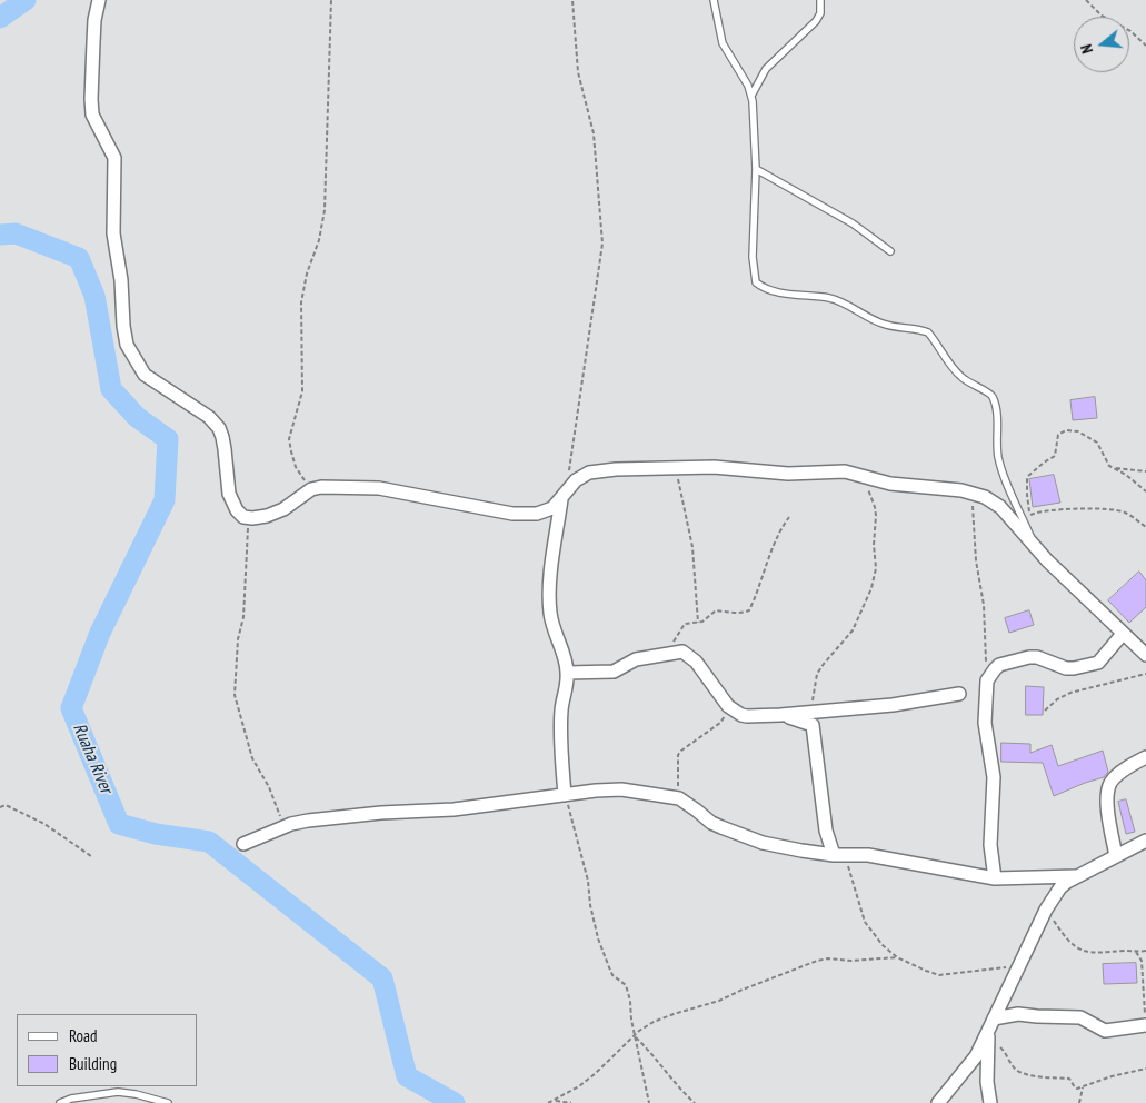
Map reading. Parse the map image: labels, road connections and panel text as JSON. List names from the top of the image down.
{
  "water": ["Ruaha River"],
  "legend": ["Road", "Building"],
  "north": "left"
}
